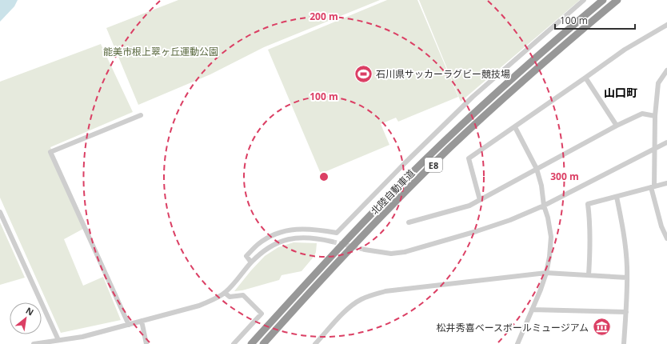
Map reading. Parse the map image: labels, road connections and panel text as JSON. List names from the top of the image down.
{
  "streets": {
    "highway": ["E8", "北陸自動車道"]
  },
  "districts": ["山口町"],
  "parks": ["能美市根上翠ヶ丘運動公園"],
  "places": {
    "sports": ["石川県サッカーラグビー競技場"],
    "museum": ["松井秀喜ベースボールミュージアム"]
  },
  "scale_bar": "100 m",
  "north": "top right",
  "rings": ["200 m", "100 m", "300 m"]
}
